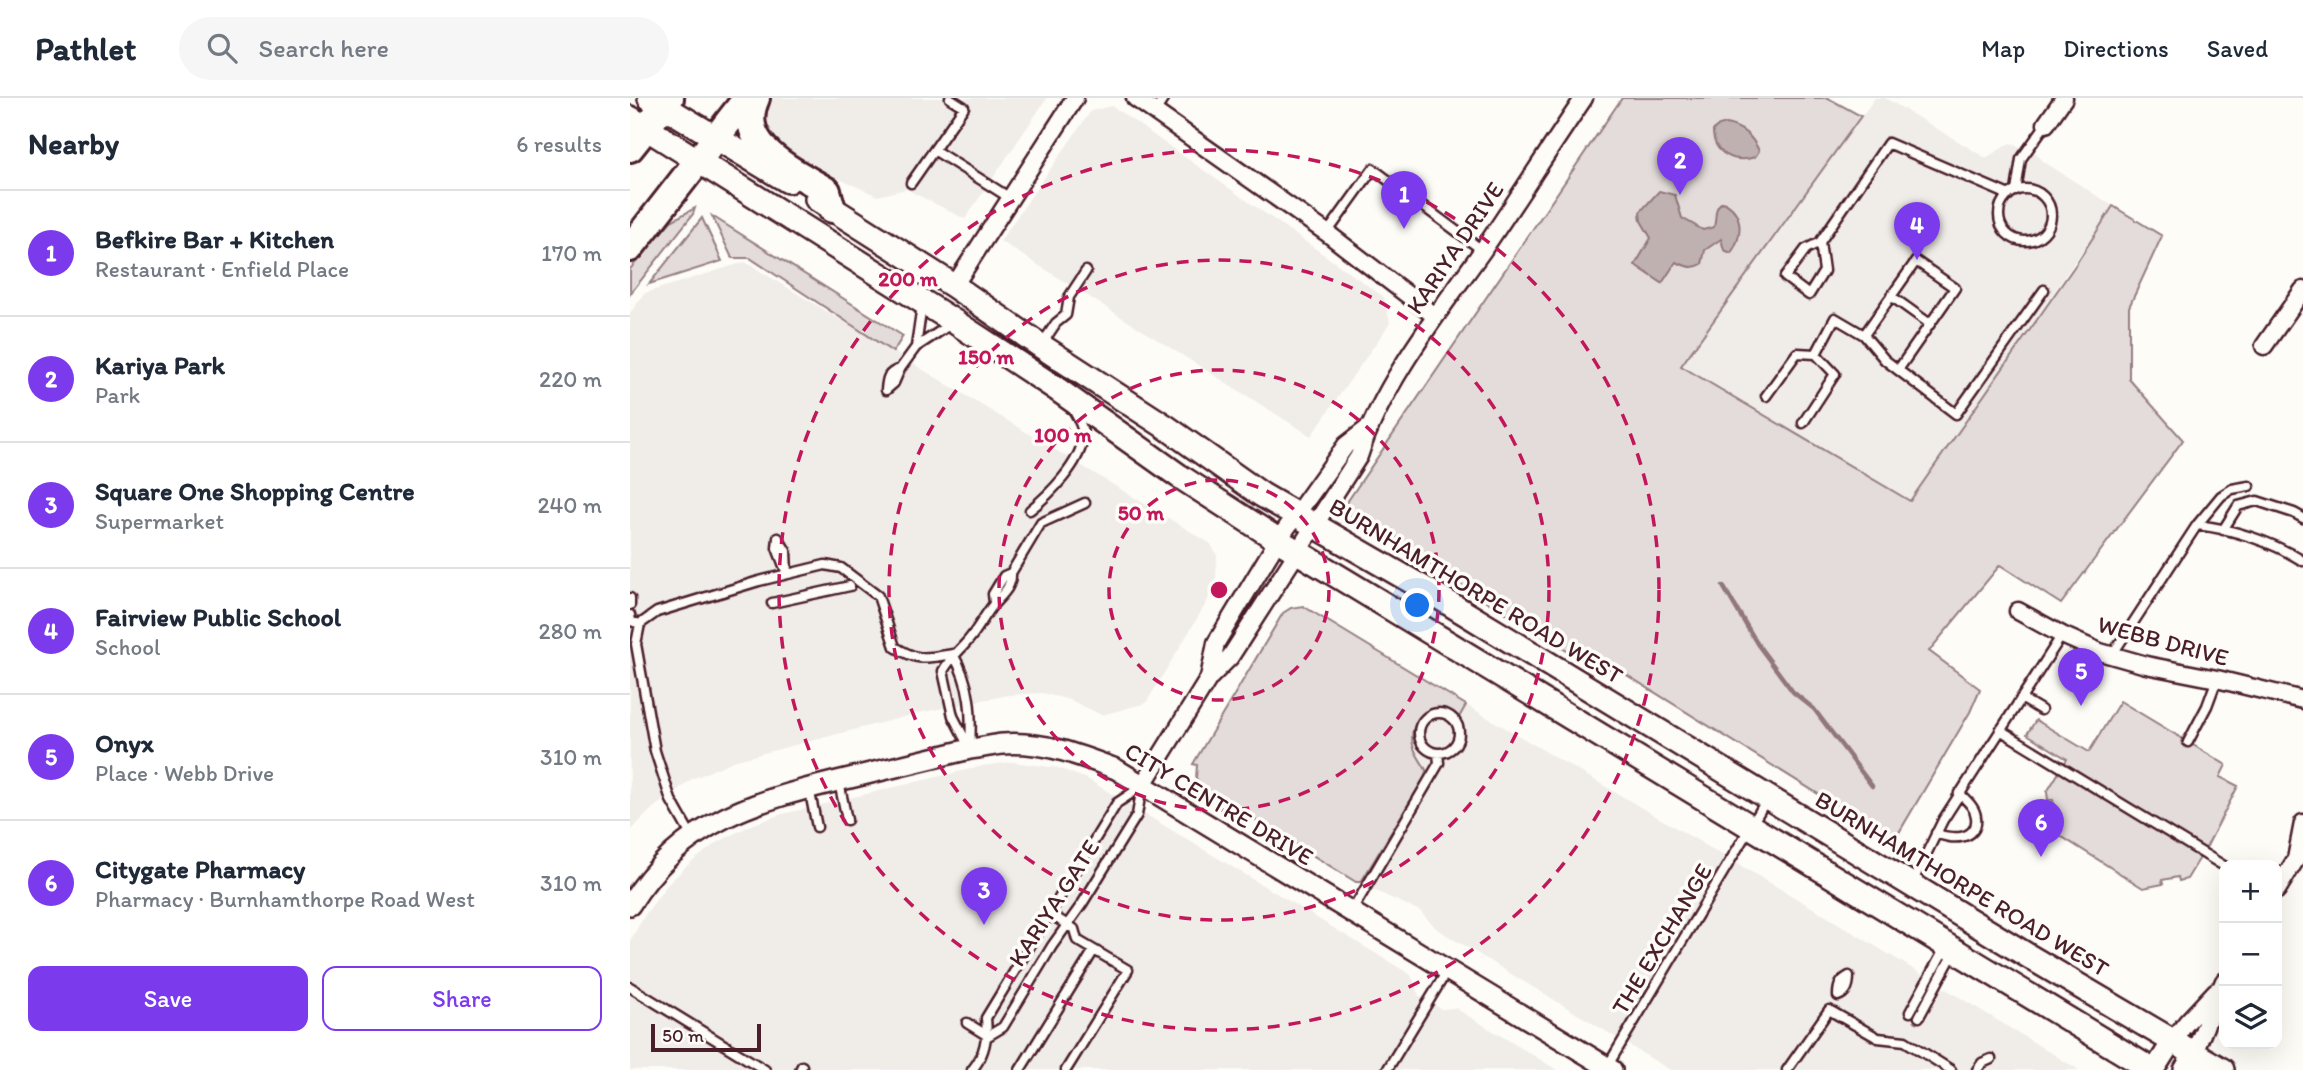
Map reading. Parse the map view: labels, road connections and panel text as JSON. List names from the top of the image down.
{
  "streets": {
    "main road": ["BURNHAMTHORPE ROAD WEST"],
    "street": [
      "KARIYA DRIVE",
      "WEBB DRIVE",
      "CITY CENTRE DRIVE",
      "KARIYA GATE"
    ],
    "lane": ["THE EXCHANGE"]
  },
  "crossings": [
    ["KARIYA DRIVE", "BURNHAMTHORPE ROAD WEST"],
    ["KARIYA DRIVE", "KARIYA GATE"],
    ["BURNHAMTHORPE ROAD WEST", "THE EXCHANGE"],
    ["CITY CENTRE DRIVE", "KARIYA GATE"],
    ["CITY CENTRE DRIVE", "THE EXCHANGE"]
  ],
  "scale_bar": "50 m",
  "page": {
    "header": "Pathlet",
    "search": "Search here",
    "nav": ["Map", "Directions", "Saved"],
    "heading": ["Nearby", "6 results"],
    "pins": [
      "2",
      "1",
      "4",
      "5",
      "6",
      "3"
    ],
    "list": [
      {
        "mark": "1",
        "name": "Befkire Bar + Kitchen",
        "note": "Restaurant · Enfield Place",
        "value": "170 m"
      },
      {
        "mark": "2",
        "name": "Kariya Park",
        "note": "Park",
        "value": "220 m"
      },
      {
        "mark": "3",
        "name": "Square One Shopping Centre",
        "note": "Supermarket",
        "value": "240 m"
      },
      {
        "mark": "4",
        "name": "Fairview Public School",
        "note": "School",
        "value": "280 m"
      },
      {
        "mark": "5",
        "name": "Onyx",
        "note": "Place · Webb Drive",
        "value": "310 m"
      },
      {
        "mark": "6",
        "name": "Citygate Pharmacy",
        "note": "Pharmacy · Burnhamthorpe Road West",
        "value": "310 m"
      }
    ],
    "map_buttons": ["+", "−"],
    "buttons": ["Save", "Share"],
    "scale": "50 m"
  },
  "rings": [
    "200 m",
    "150 m",
    "100 m",
    "50 m"
  ]
}
